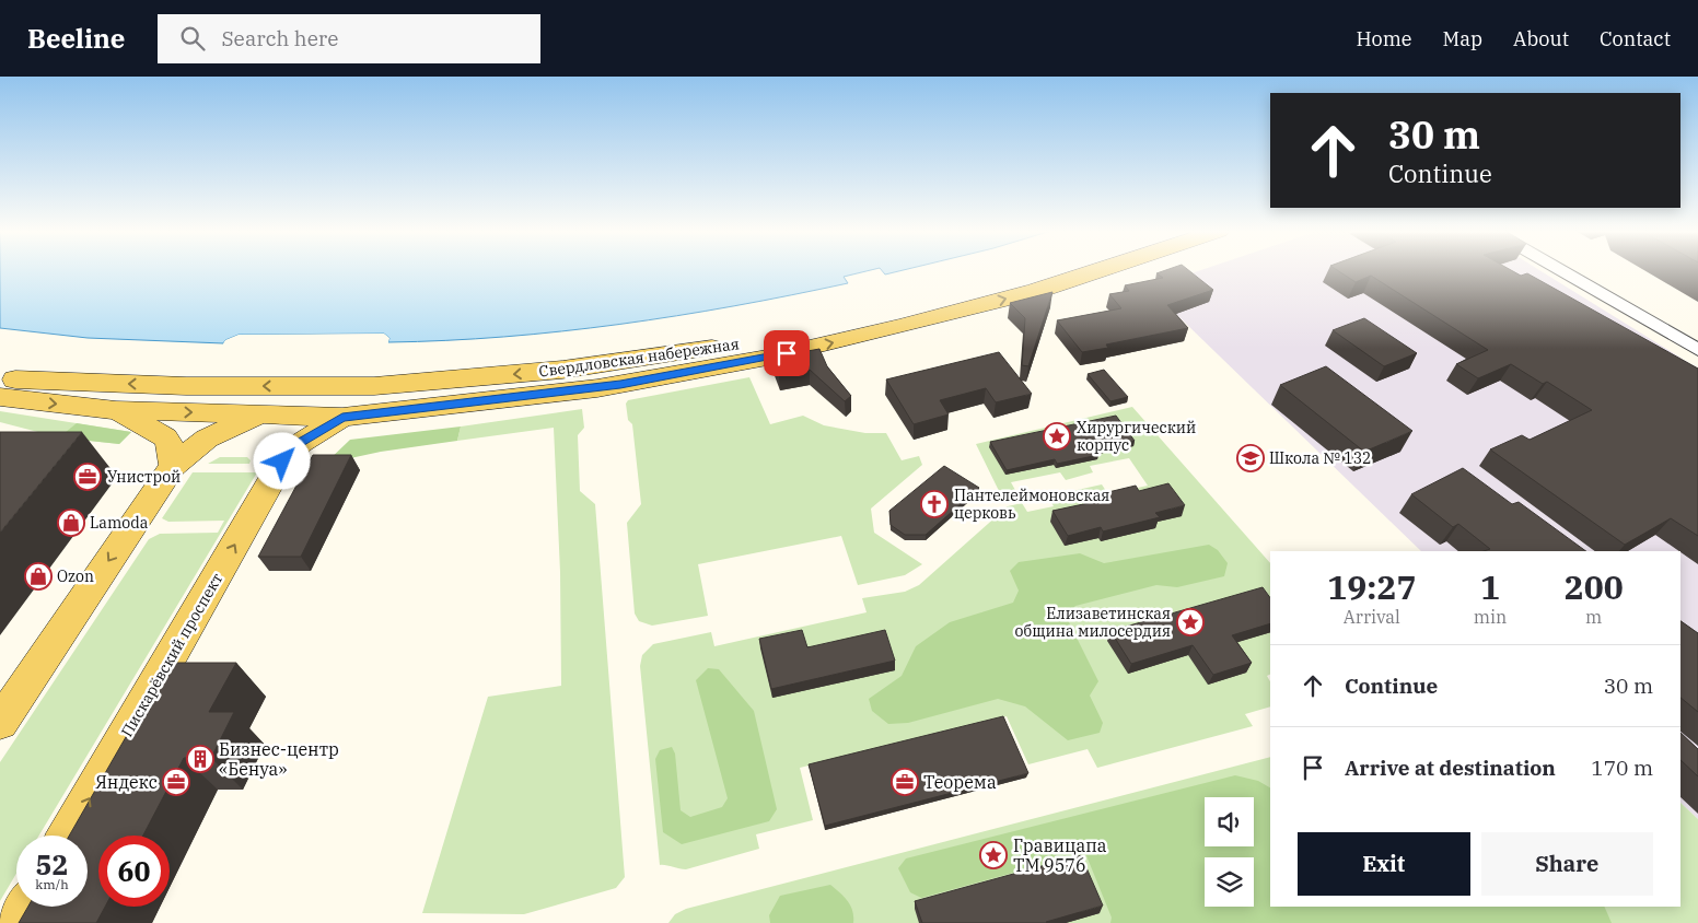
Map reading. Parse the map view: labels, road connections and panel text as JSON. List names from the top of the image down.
{
  "streets": {
    "main road": ["Свердловская набережная", "Пискарёвский проспект"]
  },
  "crossings": [
    ["Свердловская набережная", "Пискарёвский проспект"]
  ],
  "places": {
    "place": ["Хирургический корпус", "Елизаветинская община милосердия", "Гравицапа ТМ 9576"],
    "school or university": ["Школа № 132"],
    "office": ["Унистрой", "Яндекс", "Теорема"],
    "church": ["Пантелеймоновская церковь"],
    "shop": ["Lamoda", "Ozon"],
    "building": ["Бизнес-центр «Бенуа»"]
  },
  "page": {
    "header": "Beeline",
    "search": "Search here",
    "nav": [
      "Home",
      "Map",
      "About",
      "Contact"
    ],
    "turn": ["30 m", "Continue"],
    "eta": [
      "19:27",
      "Arrival",
      "1",
      "min",
      "200",
      "m"
    ],
    "list": [
      {
        "name": "Continue",
        "value": "30 m"
      },
      {
        "name": "Arrive at destination",
        "value": "170 m"
      }
    ],
    "buttons": ["Exit", "Share"],
    "speed": "52 km/h",
    "limit": "60"
  }
}
